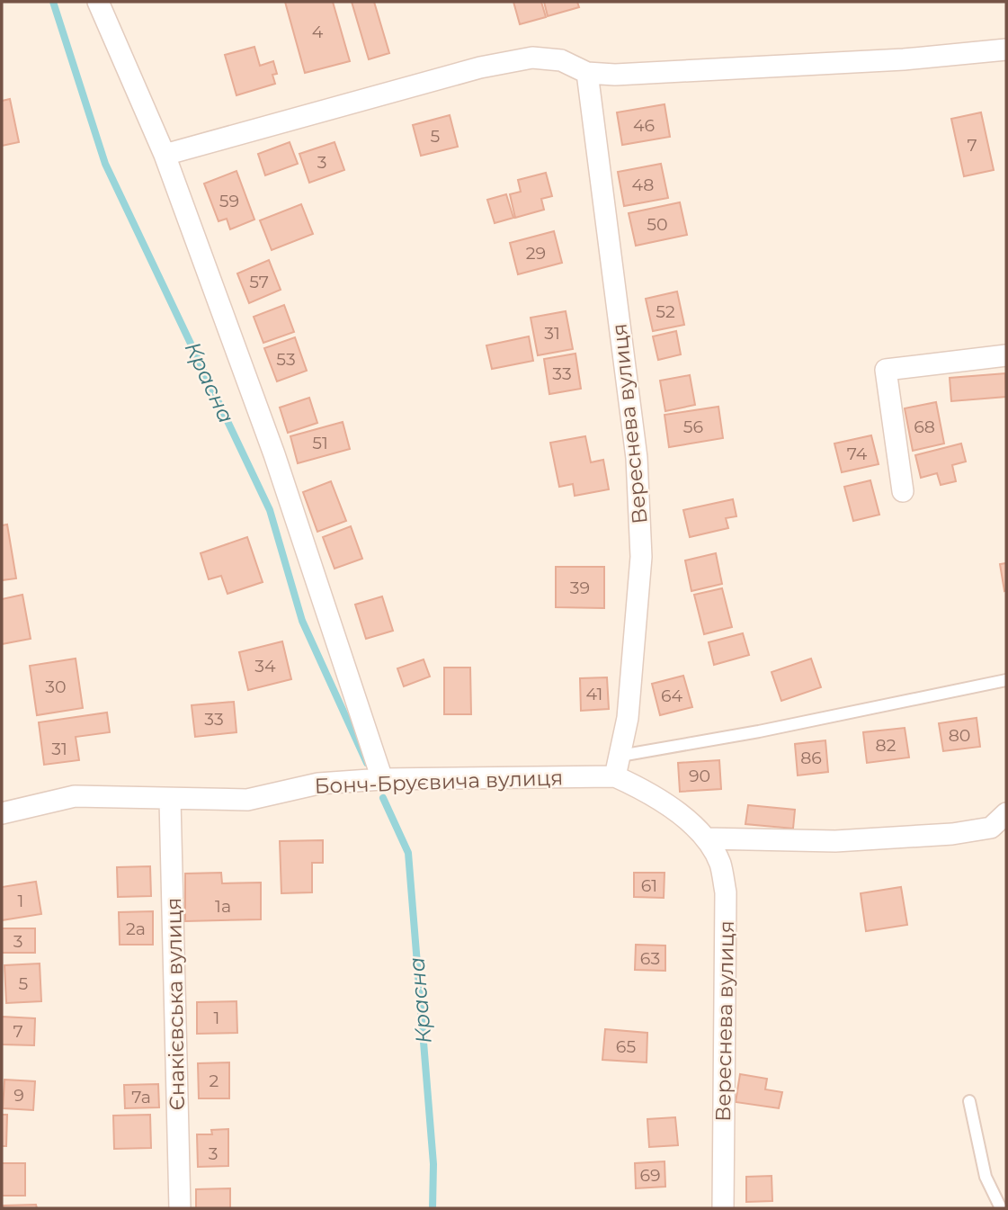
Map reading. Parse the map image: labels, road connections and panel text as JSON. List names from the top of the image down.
{
  "streets": {
    "street": ["Вереснева вулиця", "Бонч-Бруєвича вулиця", "Єнакієвська вулиця"]
  },
  "crossings": [
    ["Вереснева вулиця", "Бонч-Бруєвича вулиця"],
    ["Бонч-Бруєвича вулиця", "Єнакієвська вулиця"]
  ],
  "water": ["Красна"],
  "house_numbers": [
    "4",
    "46",
    "5",
    "7",
    "3",
    "48",
    "59",
    "50",
    "29",
    "57",
    "52",
    "31",
    "53",
    "33",
    "56",
    "68",
    "51",
    "74",
    "39",
    "34",
    "30",
    "41",
    "64",
    "33",
    "80",
    "82",
    "31",
    "86",
    "90",
    "61",
    "1",
    "1а",
    "2а",
    "3",
    "63",
    "5",
    "1",
    "7",
    "65",
    "2",
    "9",
    "7а",
    "3",
    "69"
  ]
}
